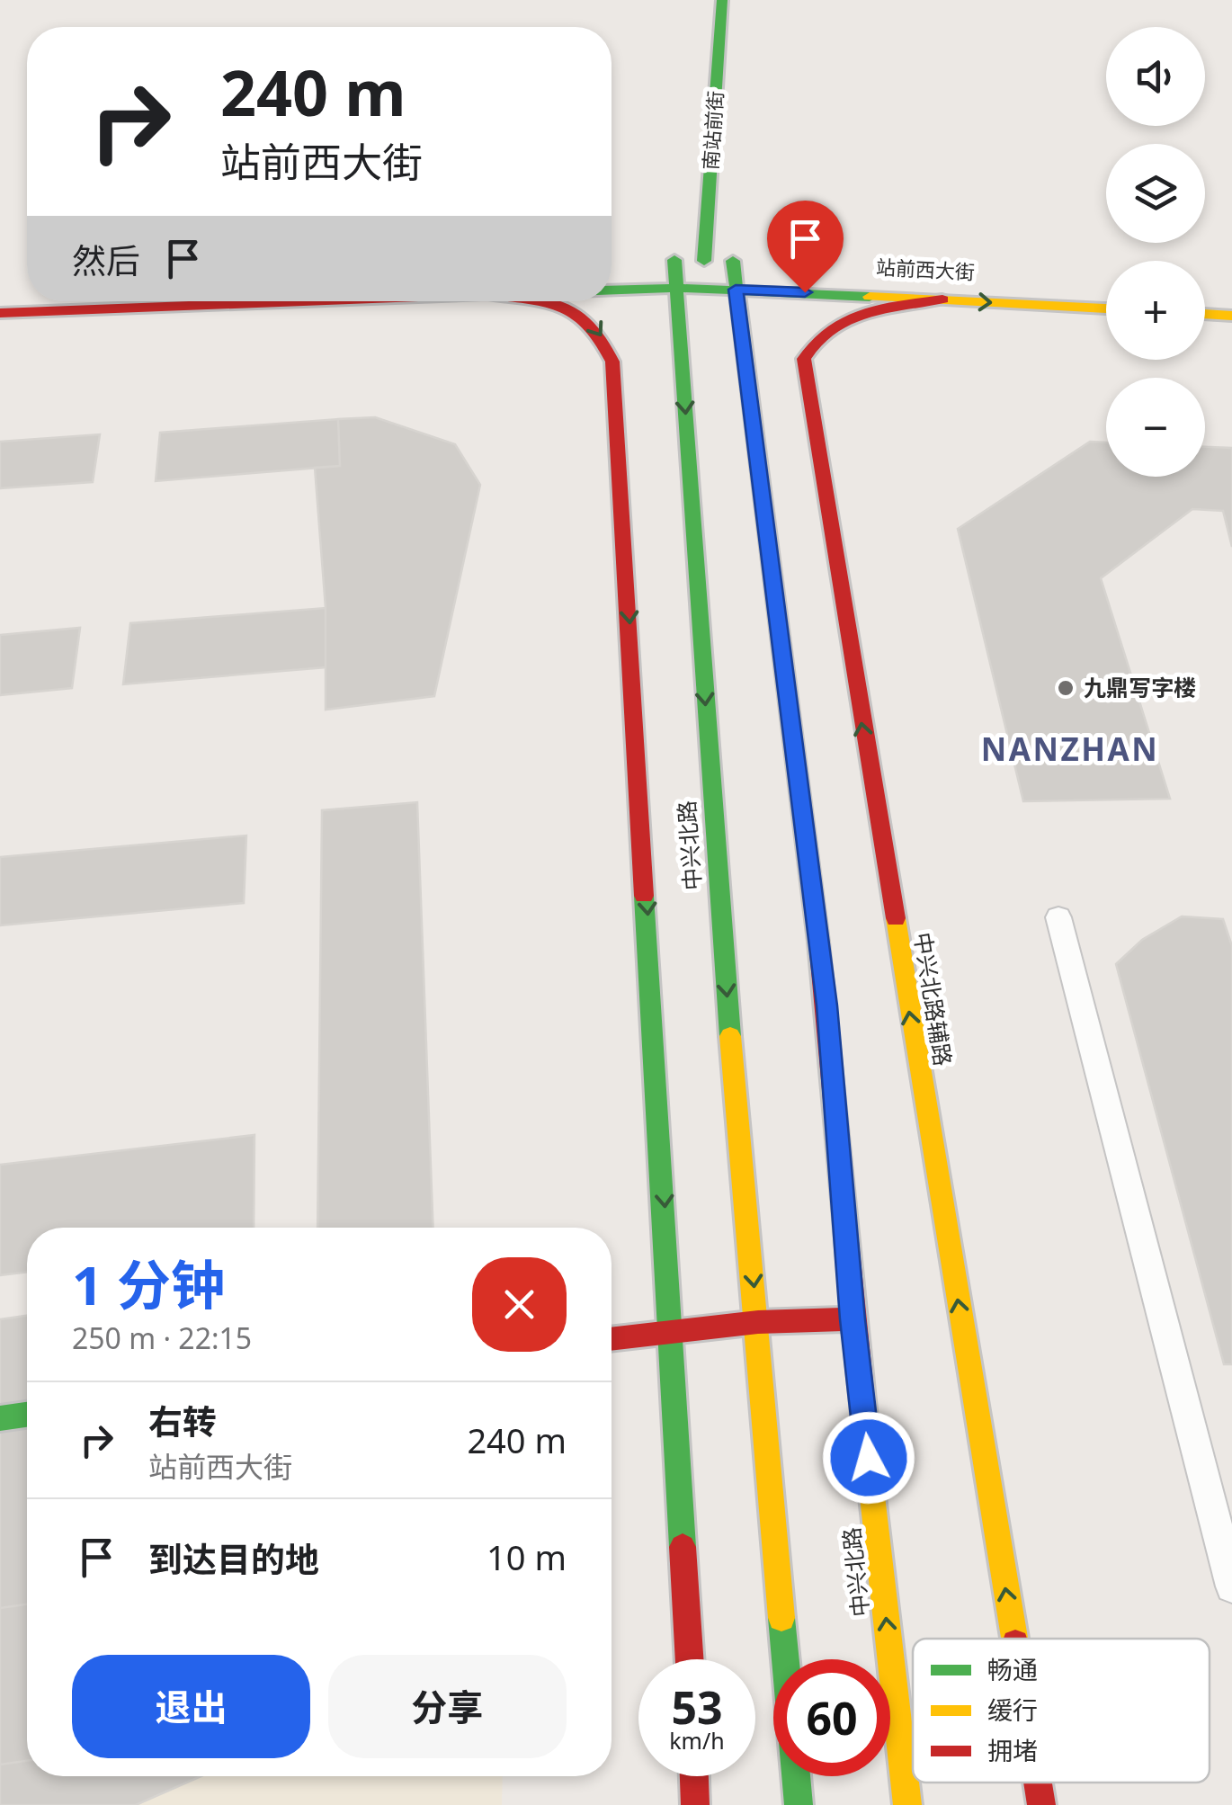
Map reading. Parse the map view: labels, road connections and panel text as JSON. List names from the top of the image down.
{
  "streets": {
    "main road": [
      "南站前街",
      "站前西大街",
      "中兴北路",
      "中兴北路辅路"
    ]
  },
  "crossings": [
    ["南站前街", "中兴北路"],
    ["站前西大街", "中兴北路"],
    ["站前西大街", "中兴北路辅路"]
  ],
  "one_way": ["中兴北路辅路"],
  "districts": ["NANZHAN"],
  "places": ["九鼎写字楼"],
  "legend": ["畅通", "缓行", "拥堵"],
  "page": {
    "map_buttons": ["+", "−"],
    "turn": ["240 m", "站前西大街"],
    "then": "然后",
    "heading": ["1 分钟", "250 m · 22:15"],
    "list": [
      {
        "name": "右转",
        "note": "站前西大街",
        "value": "240 m"
      },
      {
        "name": "到达目的地",
        "value": "10 m"
      }
    ],
    "buttons": ["退出", "分享"],
    "speed": "53 km/h",
    "limit": "60"
  }
}
